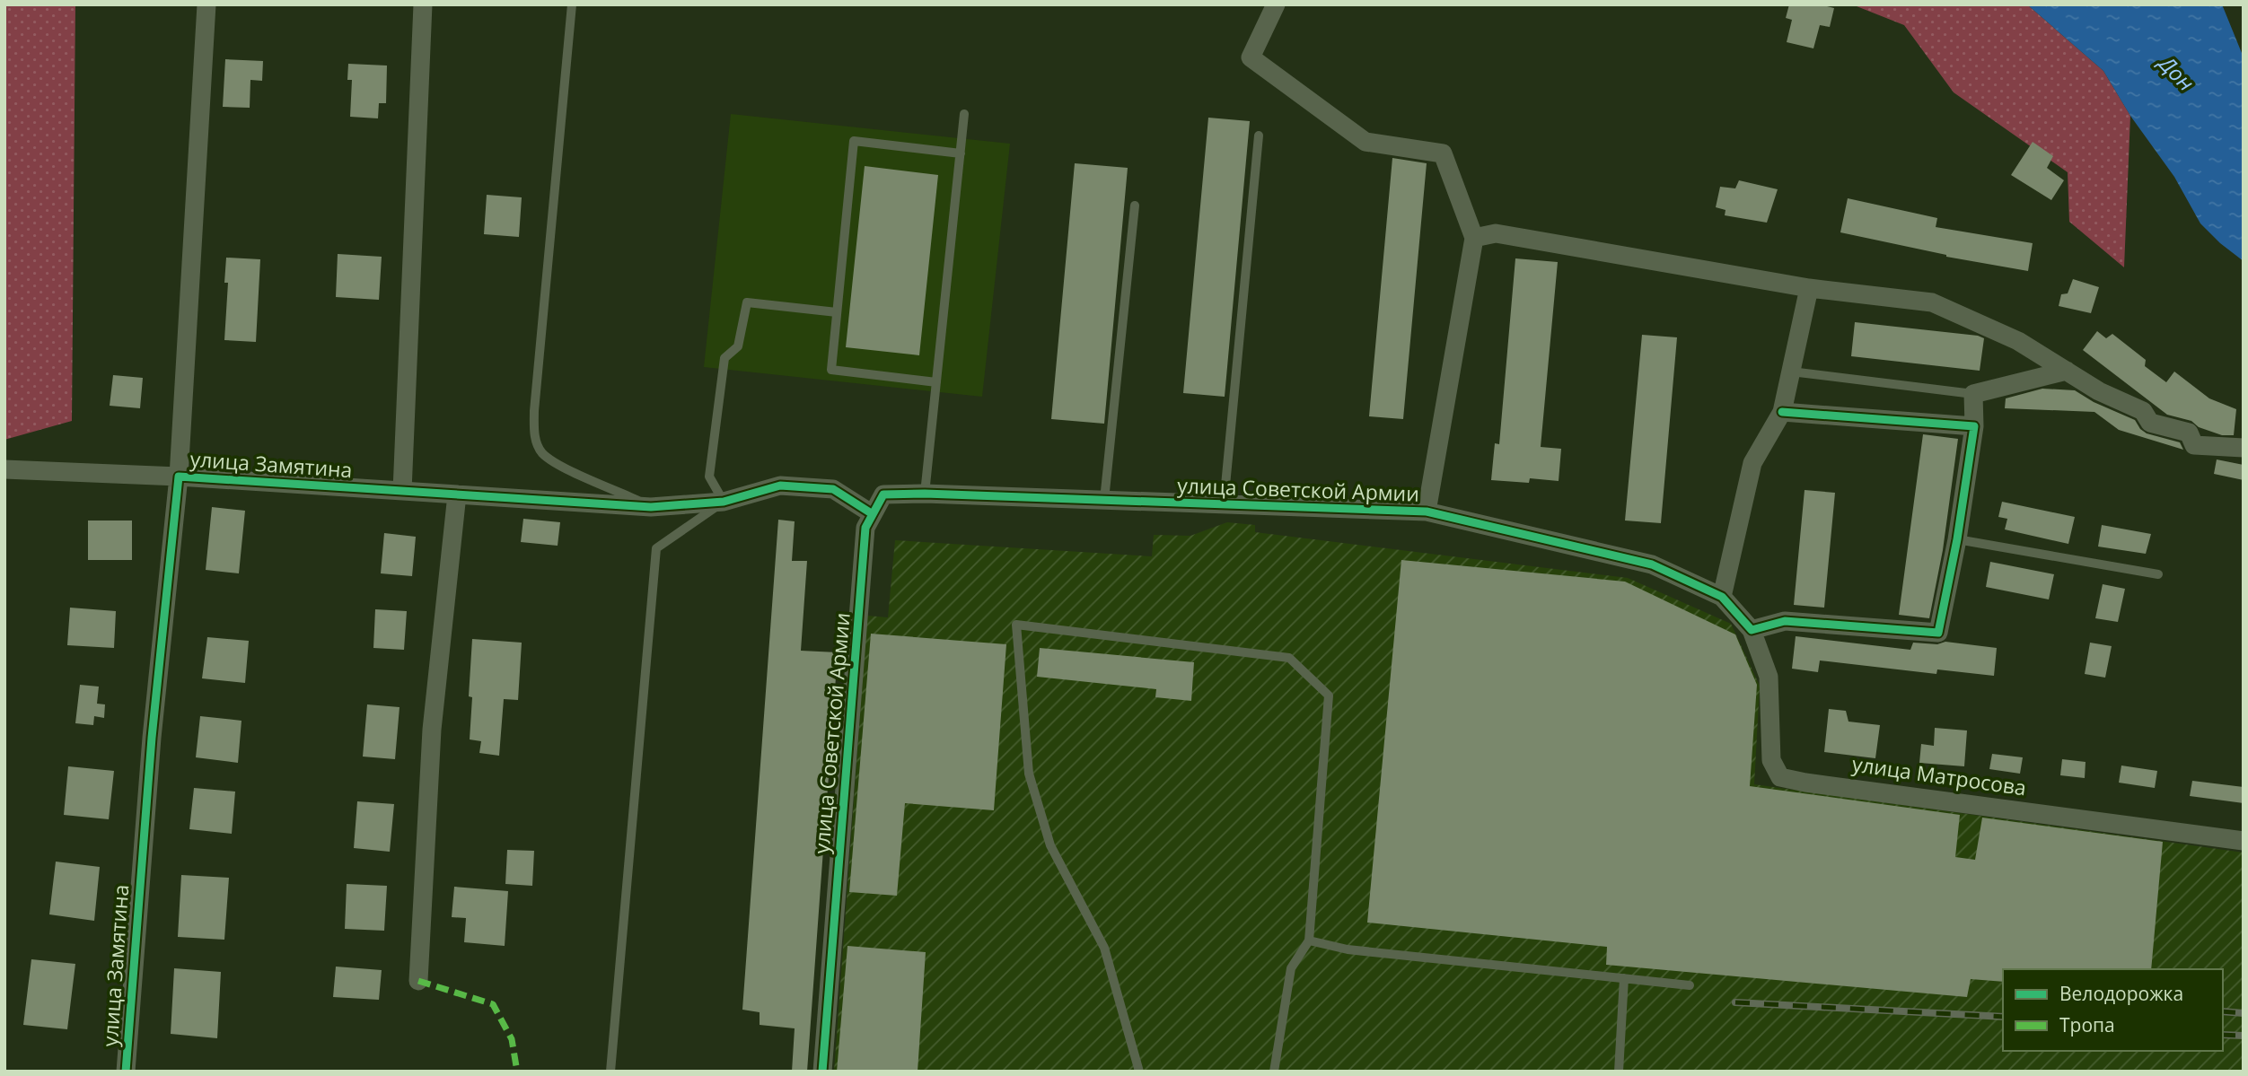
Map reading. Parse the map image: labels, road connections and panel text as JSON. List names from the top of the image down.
{
  "streets": {
    "street": ["улица Замятина", "улица Советской Армии", "улица Матросова"]
  },
  "crossings": [
    ["улица Замятина", "улица Советской Армии"],
    ["улица Советской Армии", "улица Матросова"]
  ],
  "water": ["Дон"],
  "legend": ["Велодорожка", "Тропа"]
}
